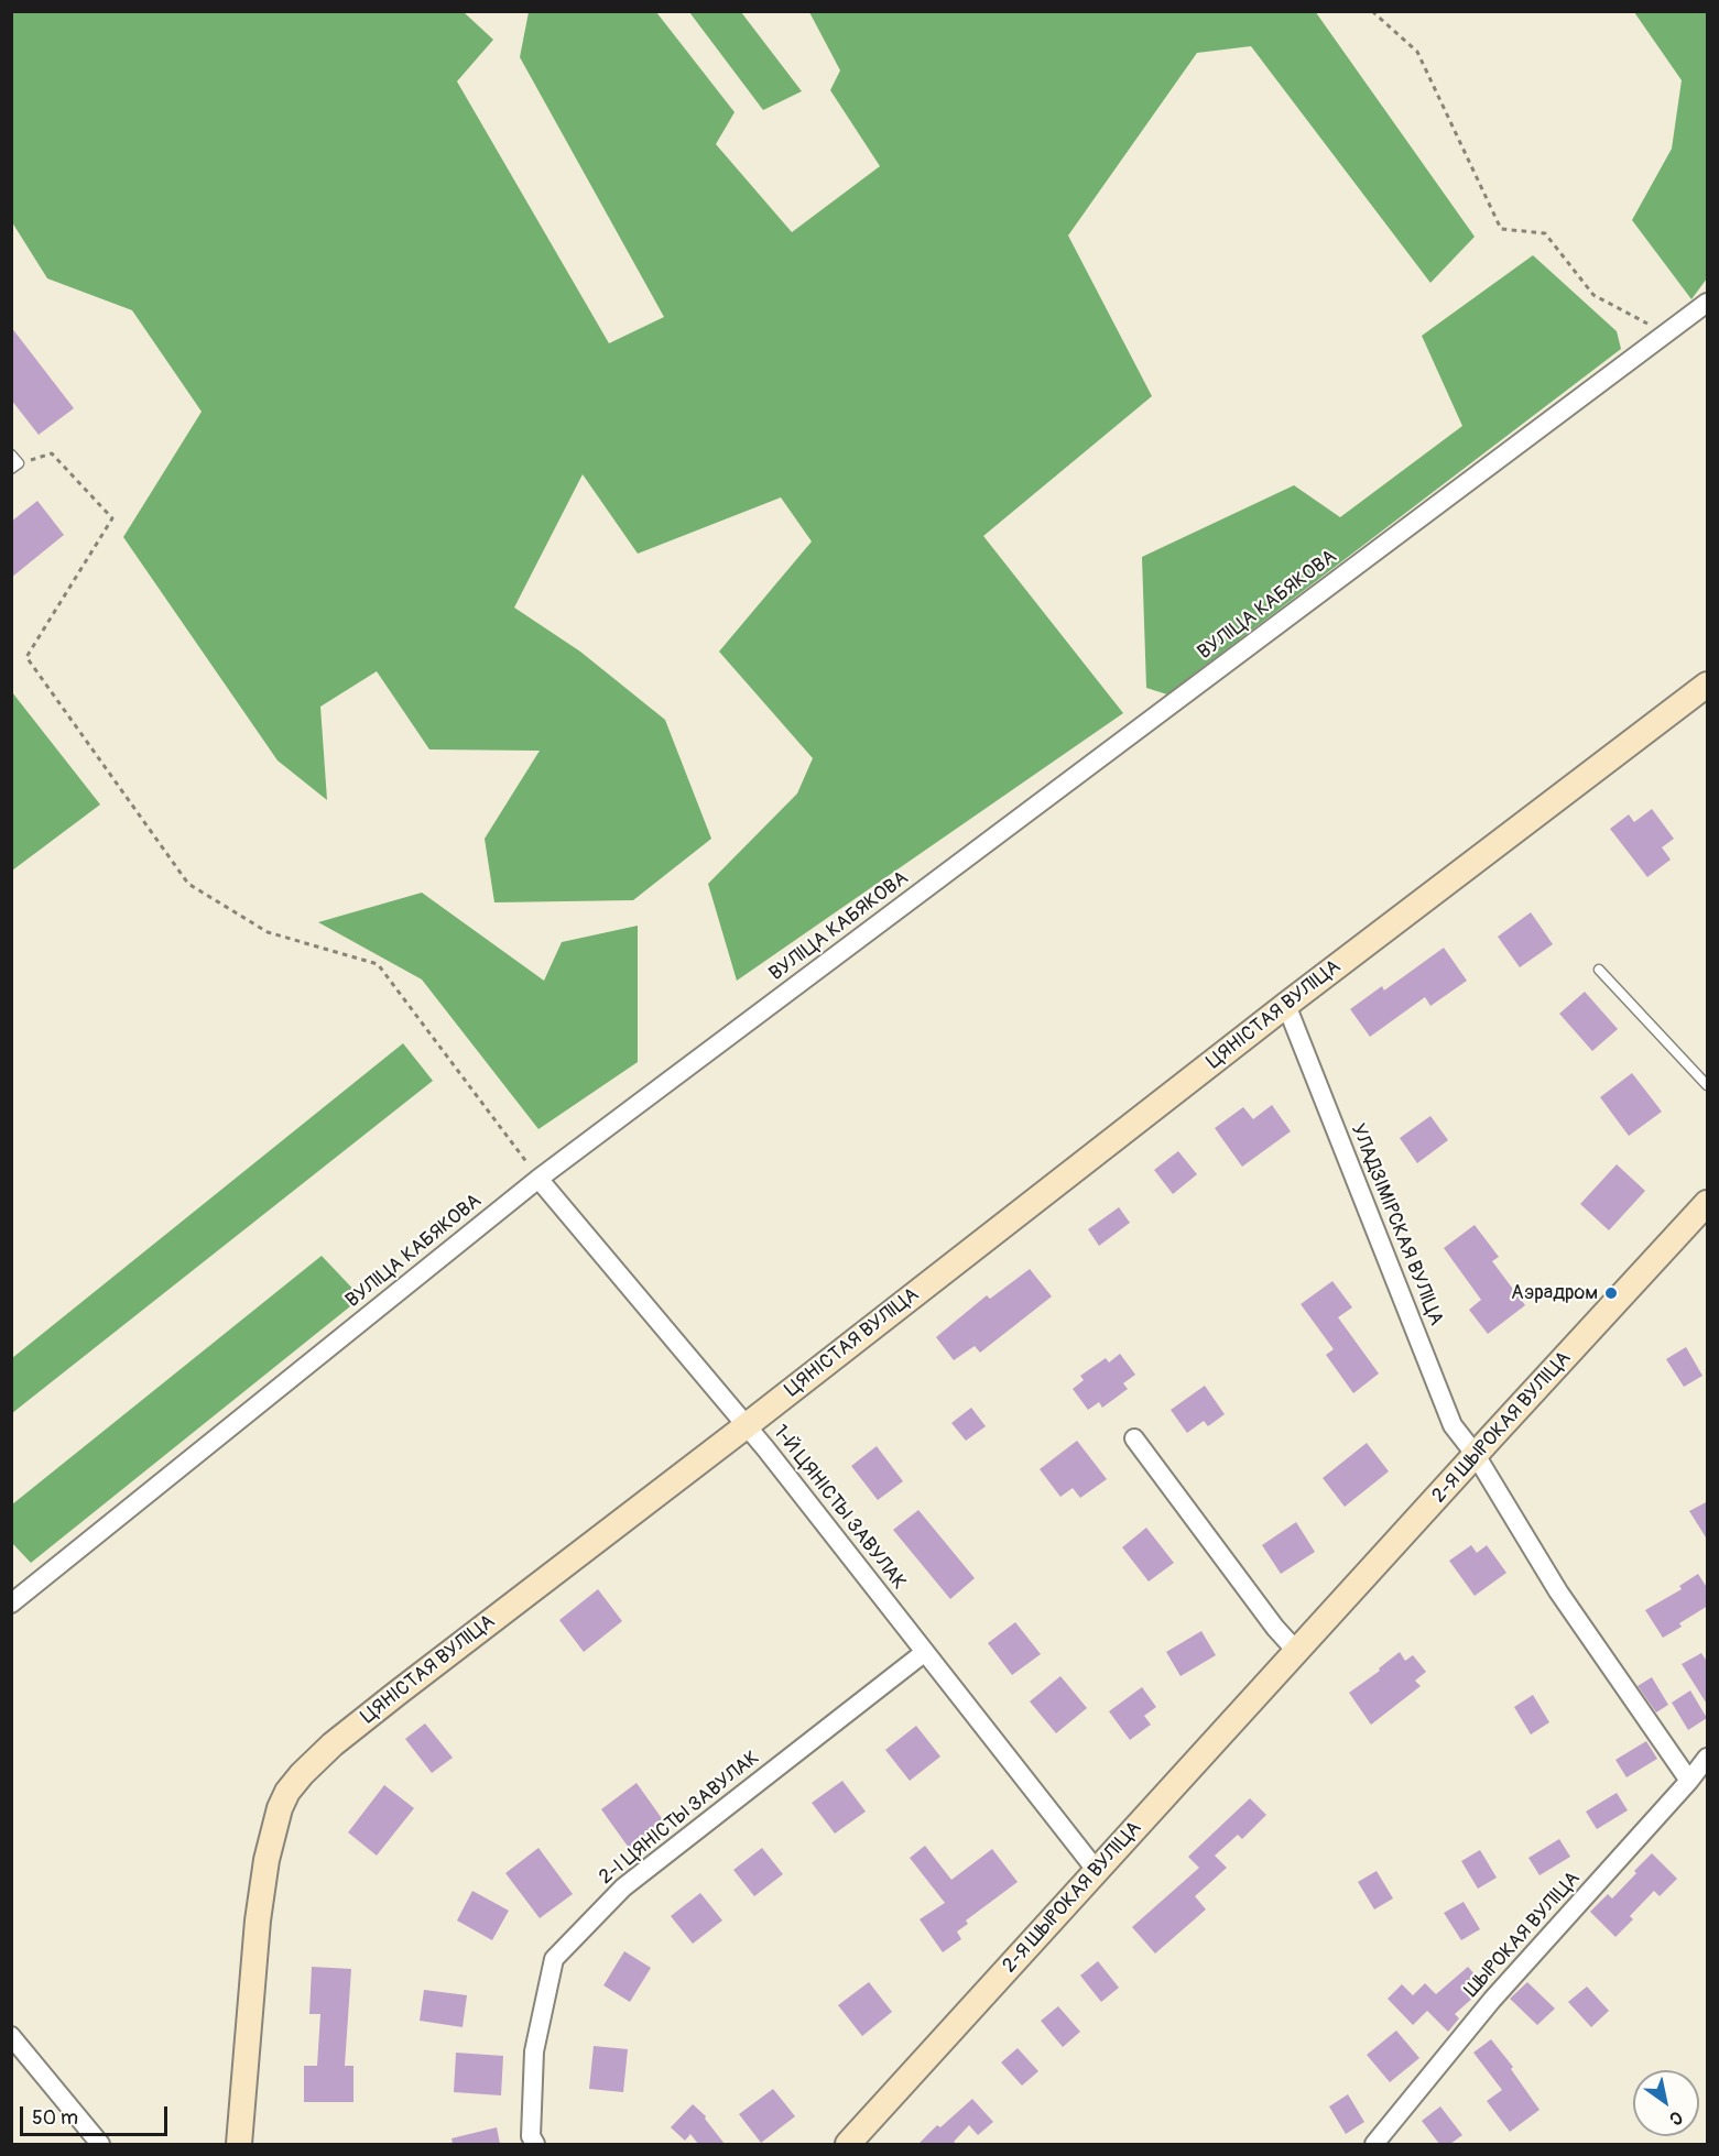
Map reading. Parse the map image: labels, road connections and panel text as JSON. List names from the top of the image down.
{
  "streets": {
    "street": [
      "ВУЛІЦА КАБЯКОВА",
      "ЦЯНІСТАЯ ВУЛІЦА",
      "УЛАДЗІМІРСКАЯ ВУЛІЦА",
      "2-Я ШЫРОКАЯ ВУЛІЦА",
      "1-Й ЦЯНІСТЫ ЗАВУЛАК",
      "2-І ЦЯНІСТЫ ЗАВУЛАК",
      "ШЫРОКАЯ ВУЛІЦА"
    ]
  },
  "crossings": [
    ["ВУЛІЦА КАБЯКОВА", "1-Й ЦЯНІСТЫ ЗАВУЛАК"],
    ["ЦЯНІСТАЯ ВУЛІЦА", "УЛАДЗІМІРСКАЯ ВУЛІЦА"],
    ["ЦЯНІСТАЯ ВУЛІЦА", "1-Й ЦЯНІСТЫ ЗАВУЛАК"],
    ["УЛАДЗІМІРСКАЯ ВУЛІЦА", "2-Я ШЫРОКАЯ ВУЛІЦА"],
    ["УЛАДЗІМІРСКАЯ ВУЛІЦА", "ШЫРОКАЯ ВУЛІЦА"],
    ["2-Я ШЫРОКАЯ ВУЛІЦА", "1-Й ЦЯНІСТЫ ЗАВУЛАК"],
    ["1-Й ЦЯНІСТЫ ЗАВУЛАК", "2-І ЦЯНІСТЫ ЗАВУЛАК"]
  ],
  "places": ["Аэрадром"],
  "scale_bar": "50 m",
  "north": "bottom right"
}
